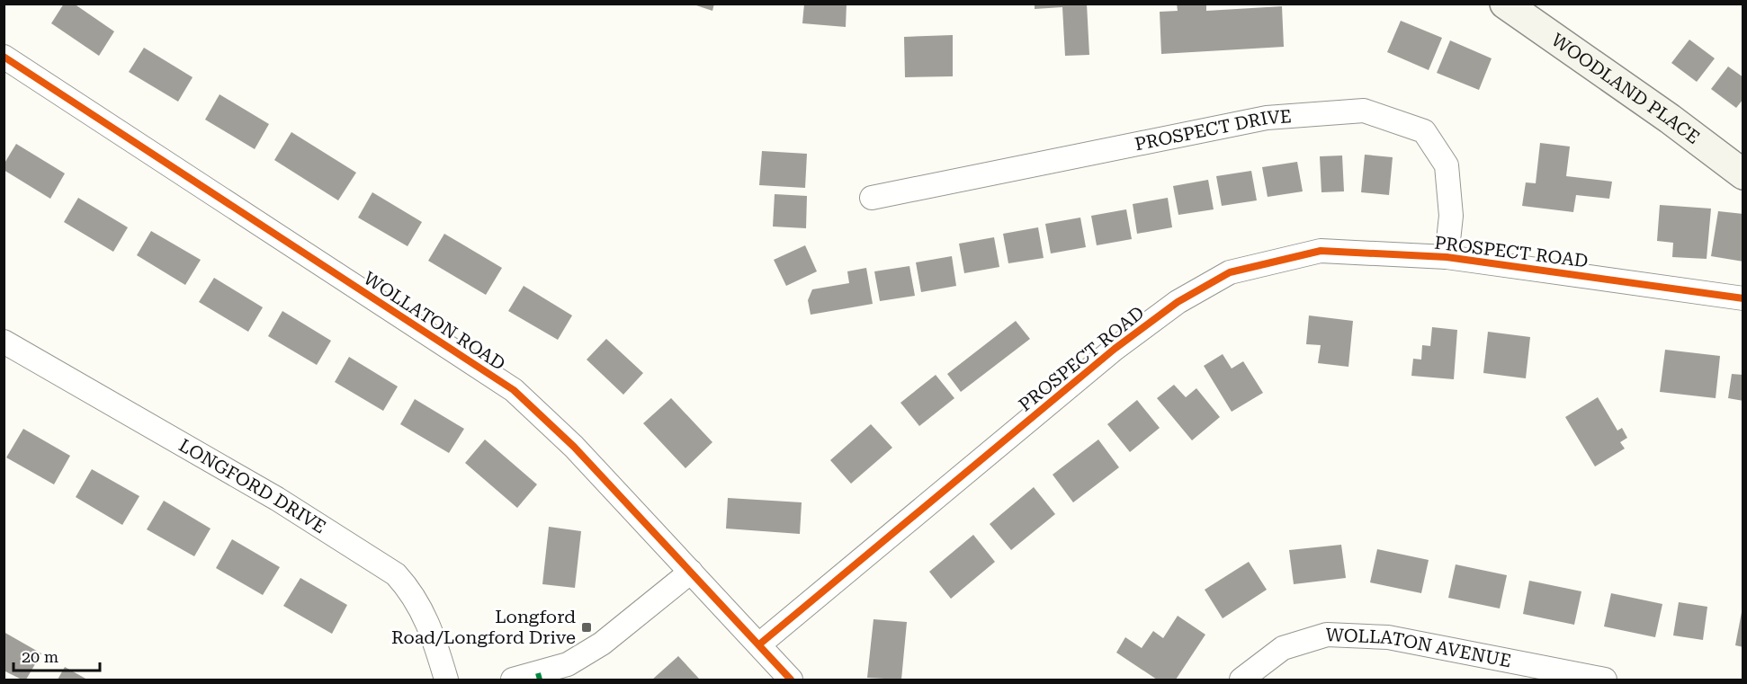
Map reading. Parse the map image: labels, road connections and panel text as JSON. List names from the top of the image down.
{
  "streets": {
    "street": [
      "WOODLAND PLACE",
      "PROSPECT DRIVE",
      "PROSPECT ROAD",
      "WOLLATON ROAD",
      "LONGFORD DRIVE",
      "WOLLATON AVENUE"
    ]
  },
  "crossings": [
    ["PROSPECT DRIVE", "PROSPECT ROAD"],
    ["PROSPECT ROAD", "WOLLATON ROAD"]
  ],
  "places": {
    "transit": ["Longford Road/Longford Drive"]
  },
  "scale_bar": "20 m"
}
